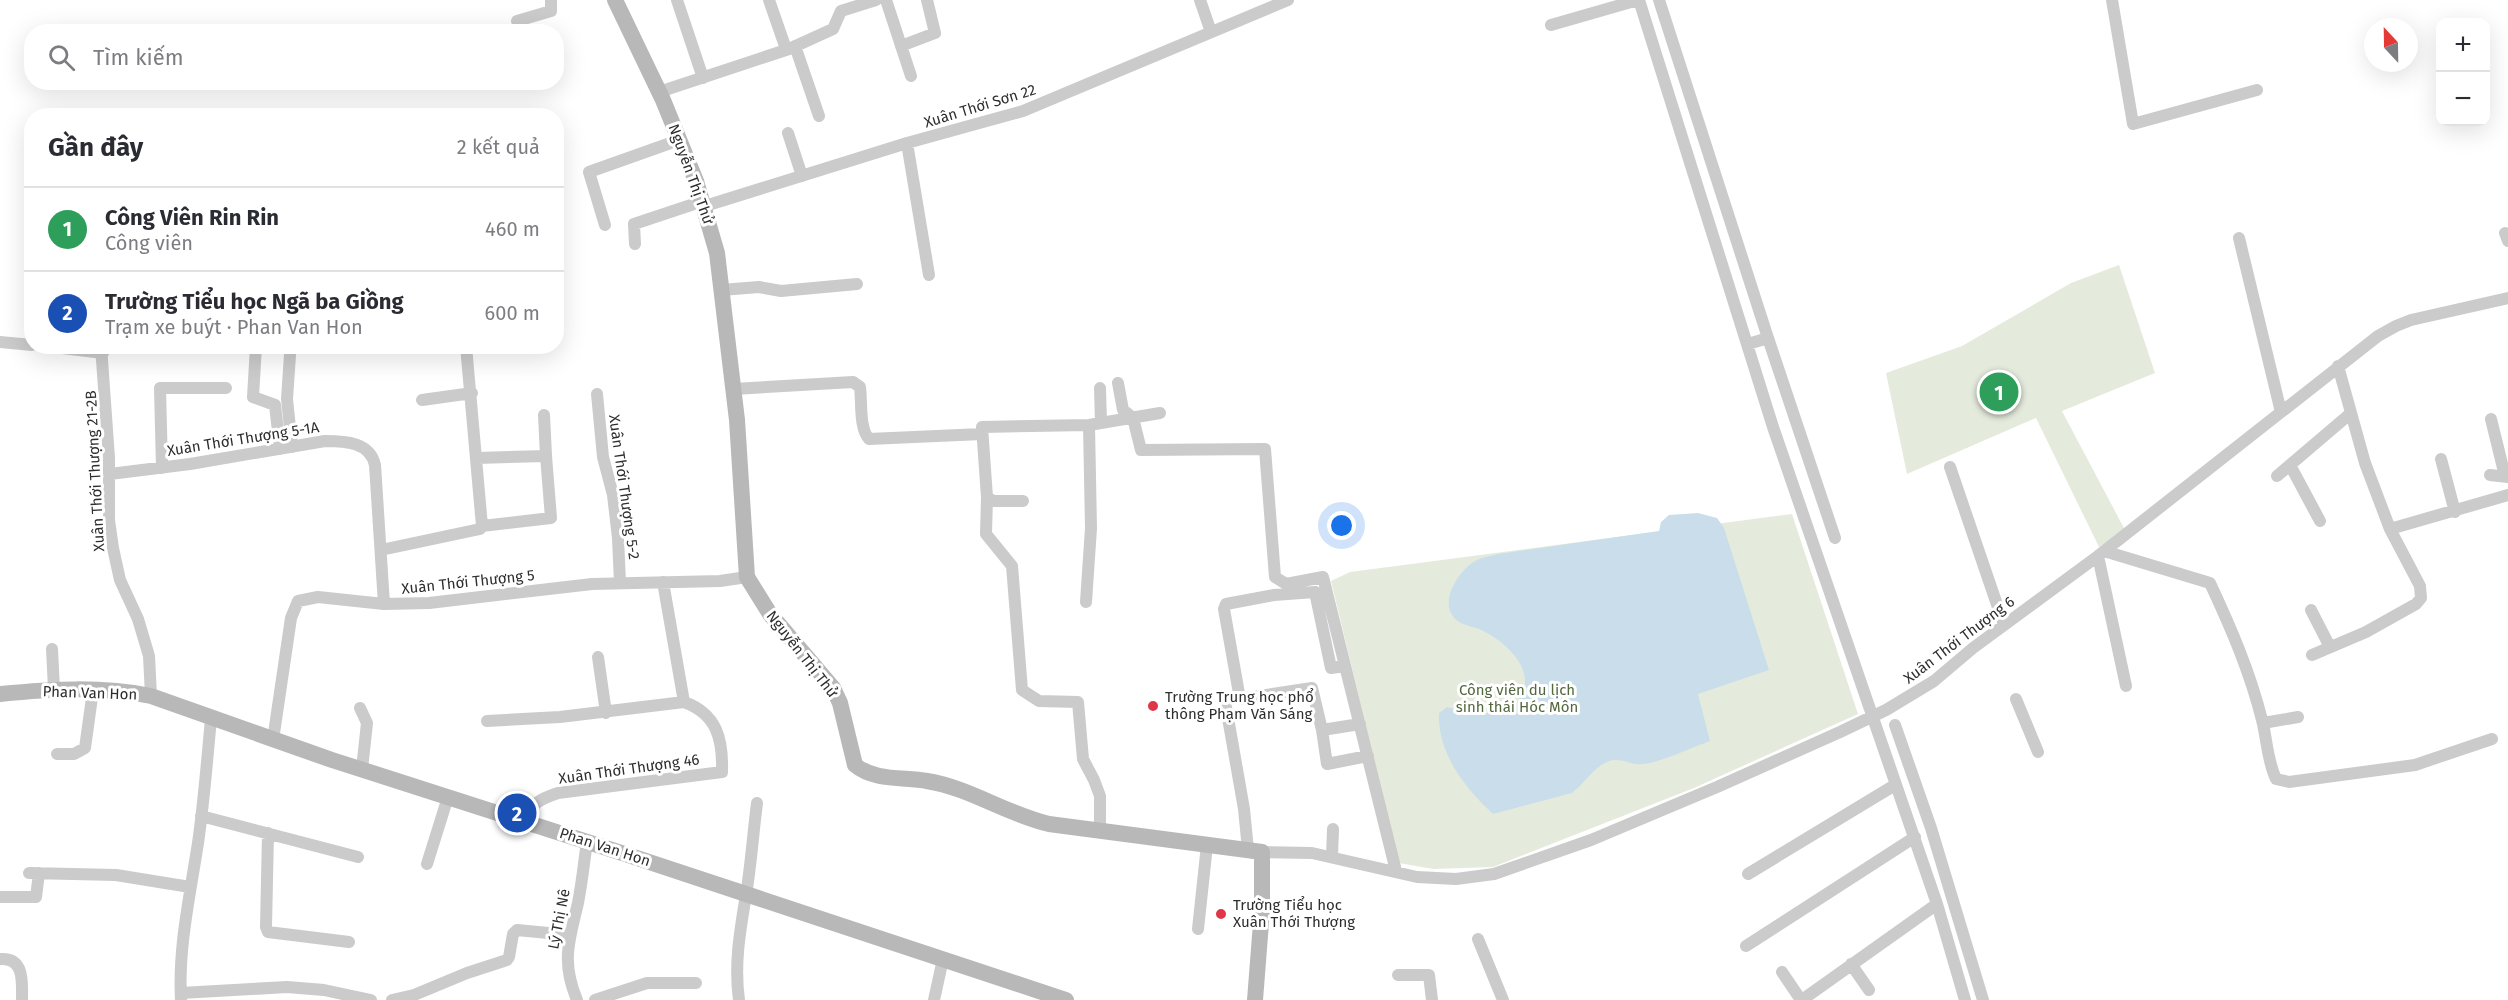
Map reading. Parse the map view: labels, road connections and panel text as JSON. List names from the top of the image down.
{
  "streets": {
    "street": [
      "Xuân Thới Sơn 22",
      "Nguyễn Thị Thử",
      "Xuân Thới Thượng 5-1A",
      "Xuân Thới Thượng 21-2B",
      "Xuân Thới Thượng 5-2",
      "Xuân Thới Thượng 5",
      "Xuân Thới Thượng 6",
      "Phan Van Hon",
      "Xuân Thới Thượng 46",
      "Lý Thị Nê"
    ]
  },
  "crossings": [
    ["Xuân Thới Sơn 22", "Nguyễn Thị Thử"],
    ["Nguyễn Thị Thử", "Xuân Thới Thượng 5"],
    ["Nguyễn Thị Thử", "Xuân Thới Thượng 6"],
    ["Xuân Thới Thượng 5-1A", "Xuân Thới Thượng 21-2B"],
    ["Xuân Thới Thượng 5-1A", "Xuân Thới Thượng 5"],
    ["Xuân Thới Thượng 21-2B", "Phan Van Hon"],
    ["Xuân Thới Thượng 5-2", "Xuân Thới Thượng 5"],
    ["Xuân Thới Thượng 5", "Phan Van Hon"],
    ["Phan Van Hon", "Xuân Thới Thượng 46"],
    ["Phan Van Hon", "Lý Thị Nê"]
  ],
  "parks": ["Công viên du lịch sinh thái Hóc Môn"],
  "places": ["Trường Trung học phổ thông Phạm Văn Sáng", "Trường Tiểu học Xuân Thới Thượng"],
  "north": "top",
  "page": {
    "map_buttons": ["+", "−"],
    "search": "Tìm kiếm",
    "heading": ["Gần đây", "2 kết quả"],
    "list": [
      {
        "mark": "1",
        "name": "Công Viên Rin Rin",
        "note": "Công viên",
        "value": "460 m"
      },
      {
        "mark": "2",
        "name": "Trường Tiểu học Ngã ba Giồng",
        "note": "Trạm xe buýt · Phan Van Hon",
        "value": "600 m"
      }
    ],
    "pins": ["1", "2"]
  }
}
